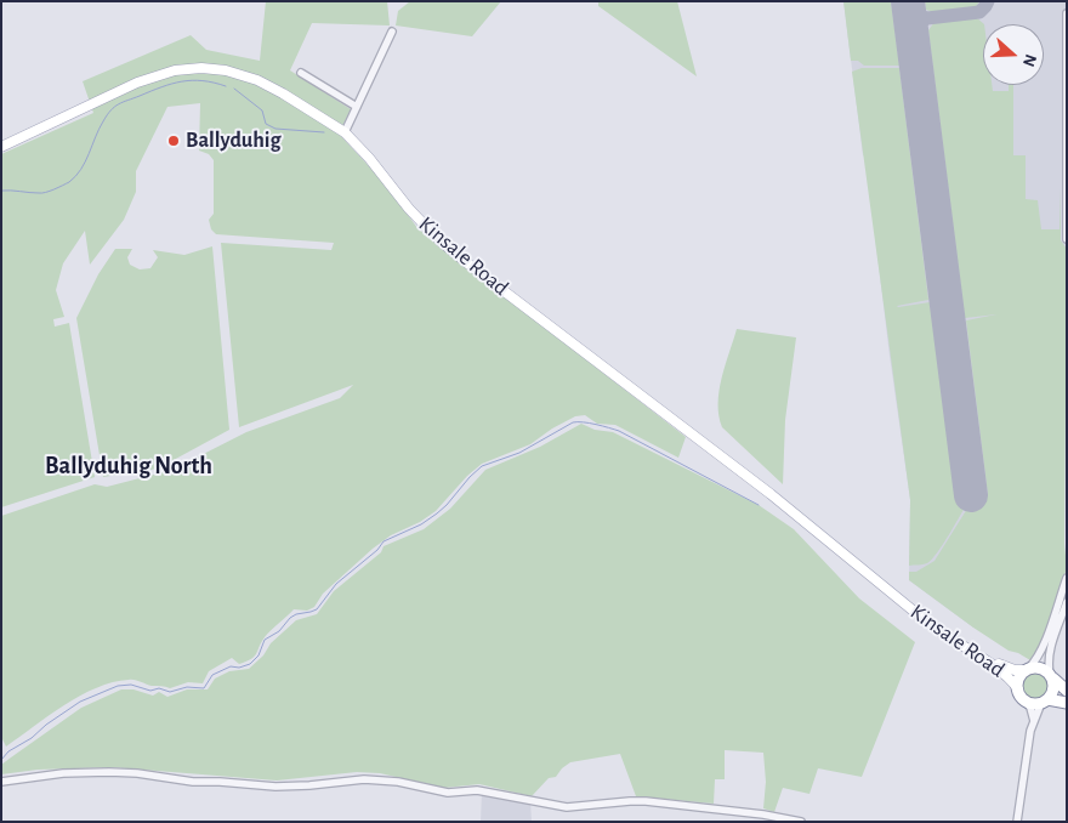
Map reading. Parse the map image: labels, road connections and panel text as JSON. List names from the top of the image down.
{
  "streets": {
    "main road": ["Kinsale Road"]
  },
  "districts": ["Ballyduhig North"],
  "places": ["Ballyduhig"],
  "north": "right"
}
